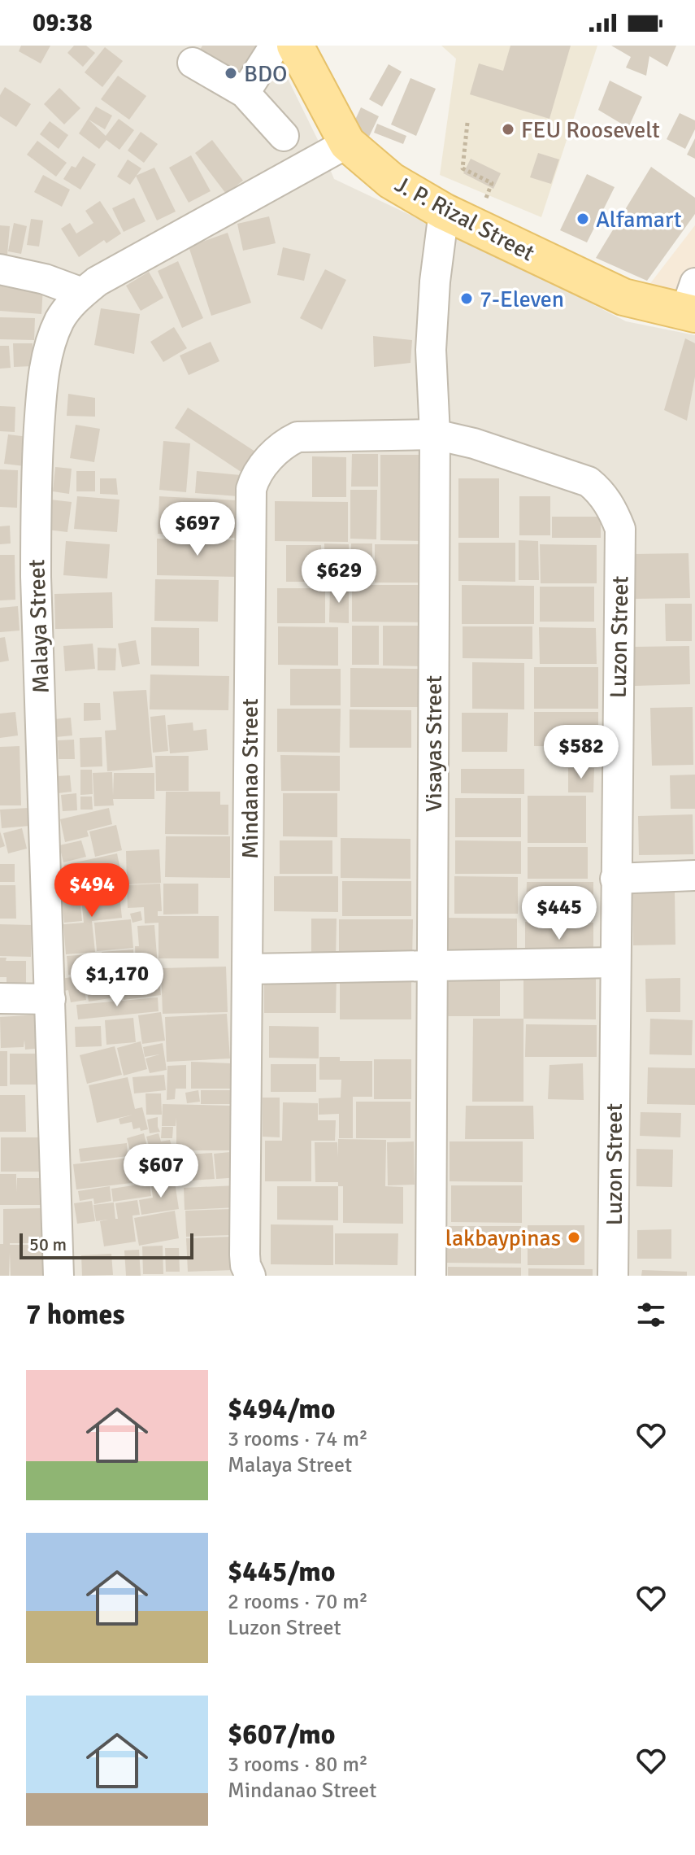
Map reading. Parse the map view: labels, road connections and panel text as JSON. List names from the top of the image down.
{
  "streets": {
    "main road": ["J. P. Rizal Street"],
    "street": [
      "Malaya Street",
      "Luzon Street",
      "Visayas Street",
      "Mindanao Street"
    ]
  },
  "crossings": [
    ["J. P. Rizal Street", "Malaya Street"],
    ["J. P. Rizal Street", "Visayas Street"],
    ["Luzon Street", "Visayas Street"],
    ["Luzon Street", "Mindanao Street"],
    ["Visayas Street", "Mindanao Street"]
  ],
  "places": [
    "BDO",
    "FEU Roosevelt",
    "Alfamart",
    "7-Eleven",
    "lakbaypinas"
  ],
  "scale_bar": "50 m",
  "page": {
    "status": "09:38",
    "price": [
      "$697",
      "$629",
      "$582",
      "$494",
      "$445",
      "$1,170",
      "$607"
    ],
    "scale": "50 m",
    "heading": "7 homes",
    "list": [
      {
        "name": "$494/mo",
        "note": "3 rooms · 74 m² · Malaya Street"
      },
      {
        "name": "$445/mo",
        "note": "2 rooms · 70 m² · Luzon Street"
      },
      {
        "name": "$607/mo",
        "note": "3 rooms · 80 m² · Mindanao Street"
      }
    ]
  }
}
